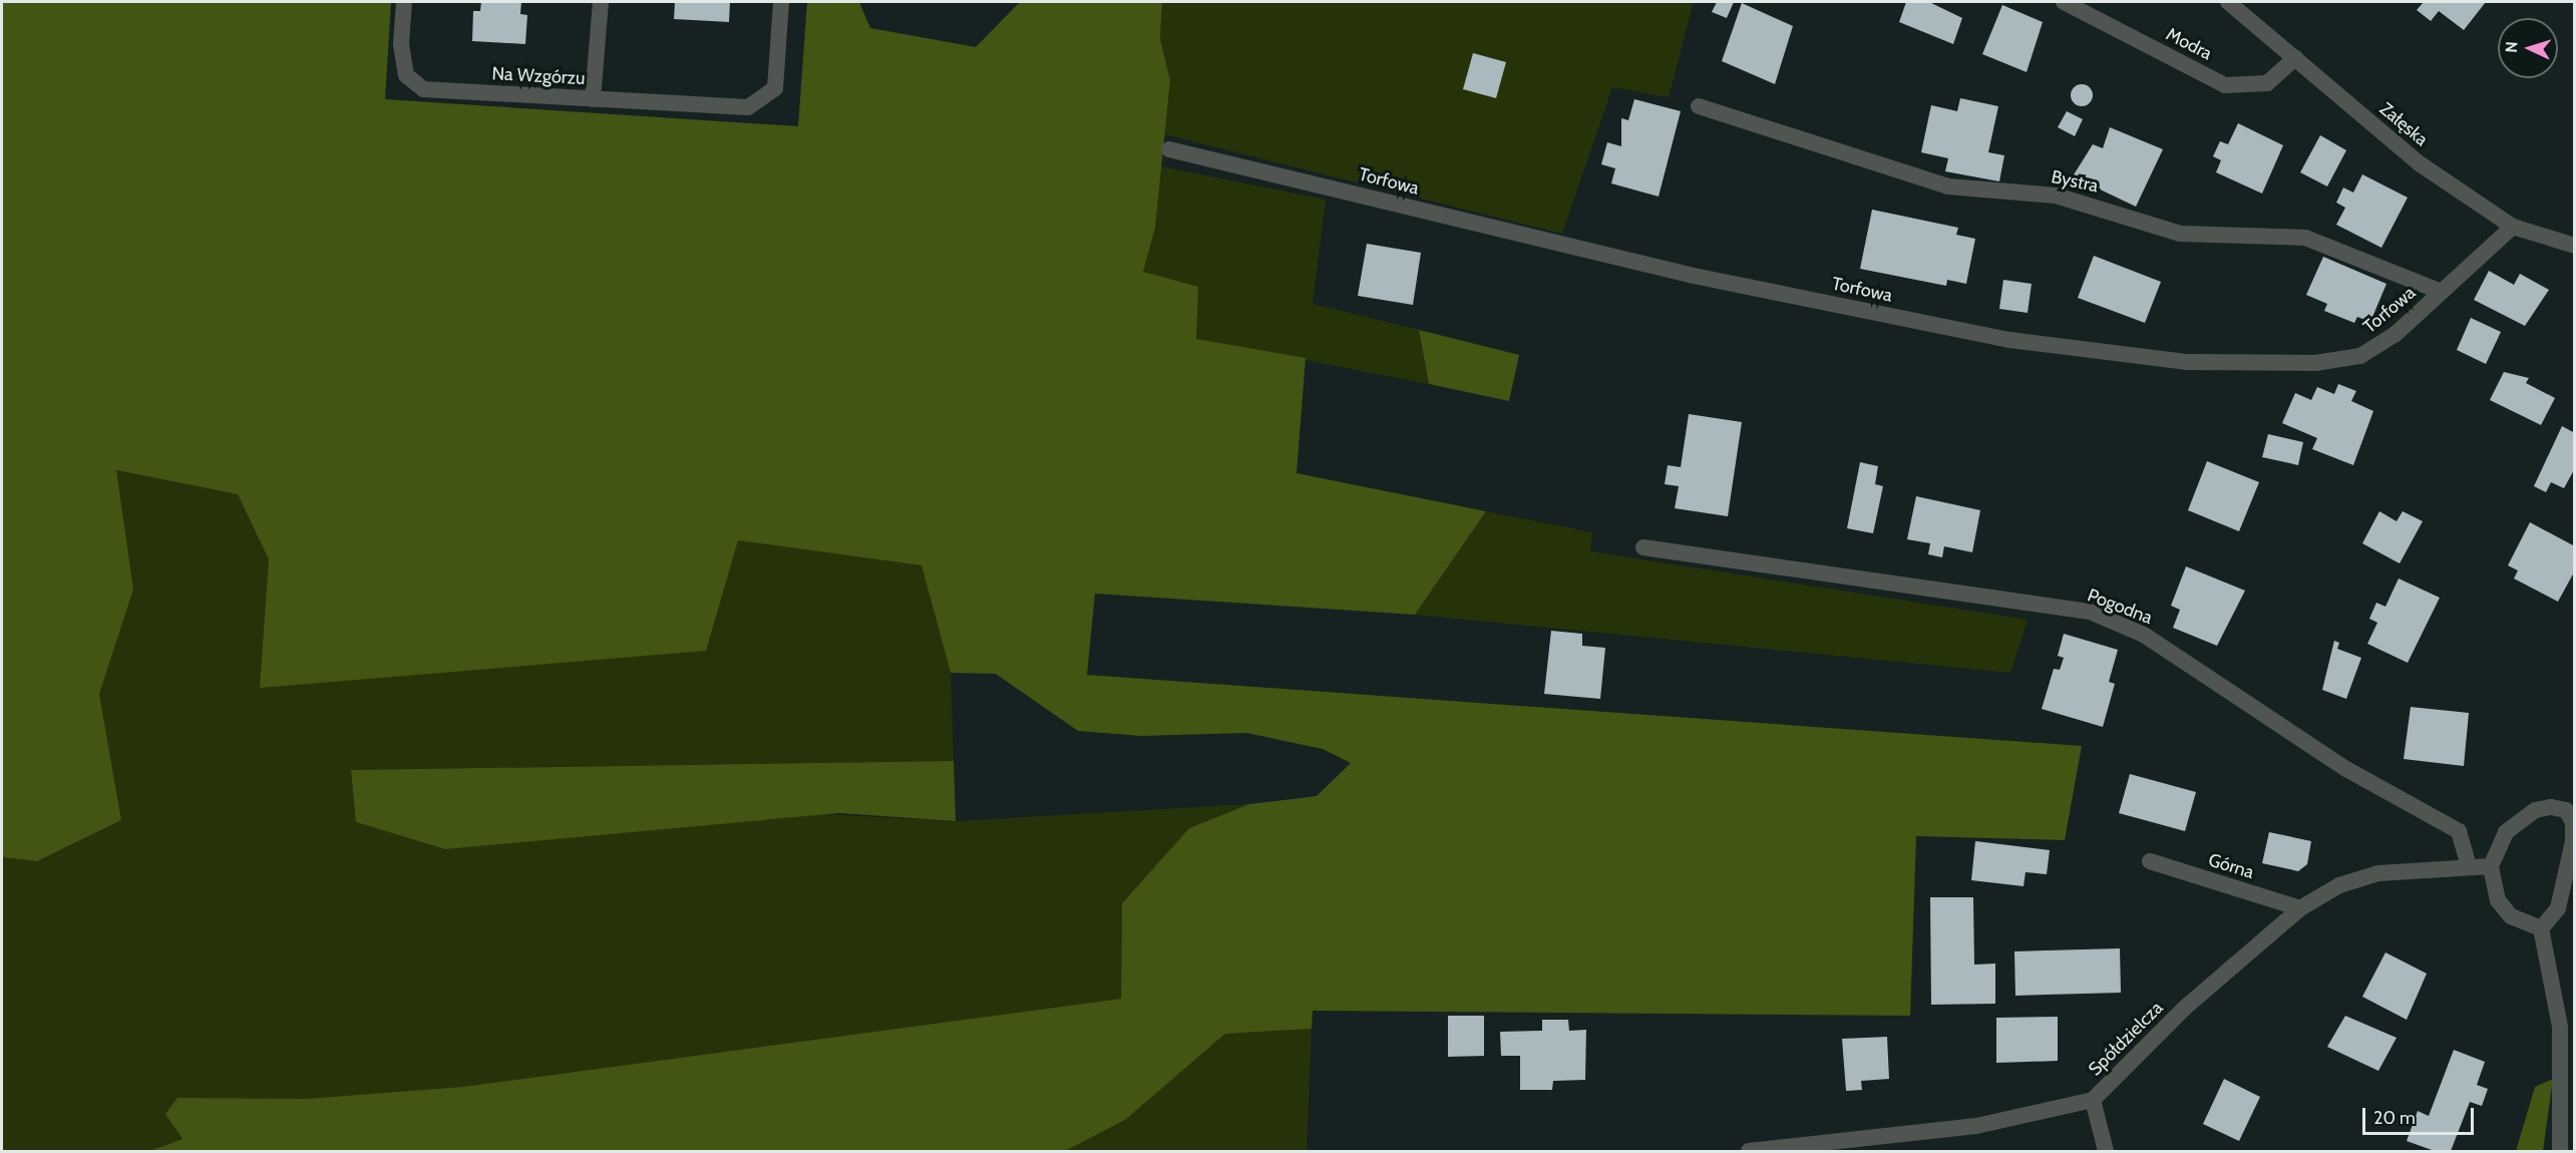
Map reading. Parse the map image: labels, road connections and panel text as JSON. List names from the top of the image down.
{
  "streets": {
    "street": [
      "Modra",
      "Na Wzgórzu",
      "Załęska",
      "Torfowa",
      "Bystra",
      "Pogodna",
      "Górna",
      "Spółdzielcza"
    ]
  },
  "crossings": [
    ["Modra", "Załęska"],
    ["Załęska", "Torfowa"],
    ["Torfowa", "Bystra"],
    ["Pogodna", "Spółdzielcza"],
    ["Górna", "Spółdzielcza"]
  ],
  "scale_bar": "20 m",
  "north": "left"
}
